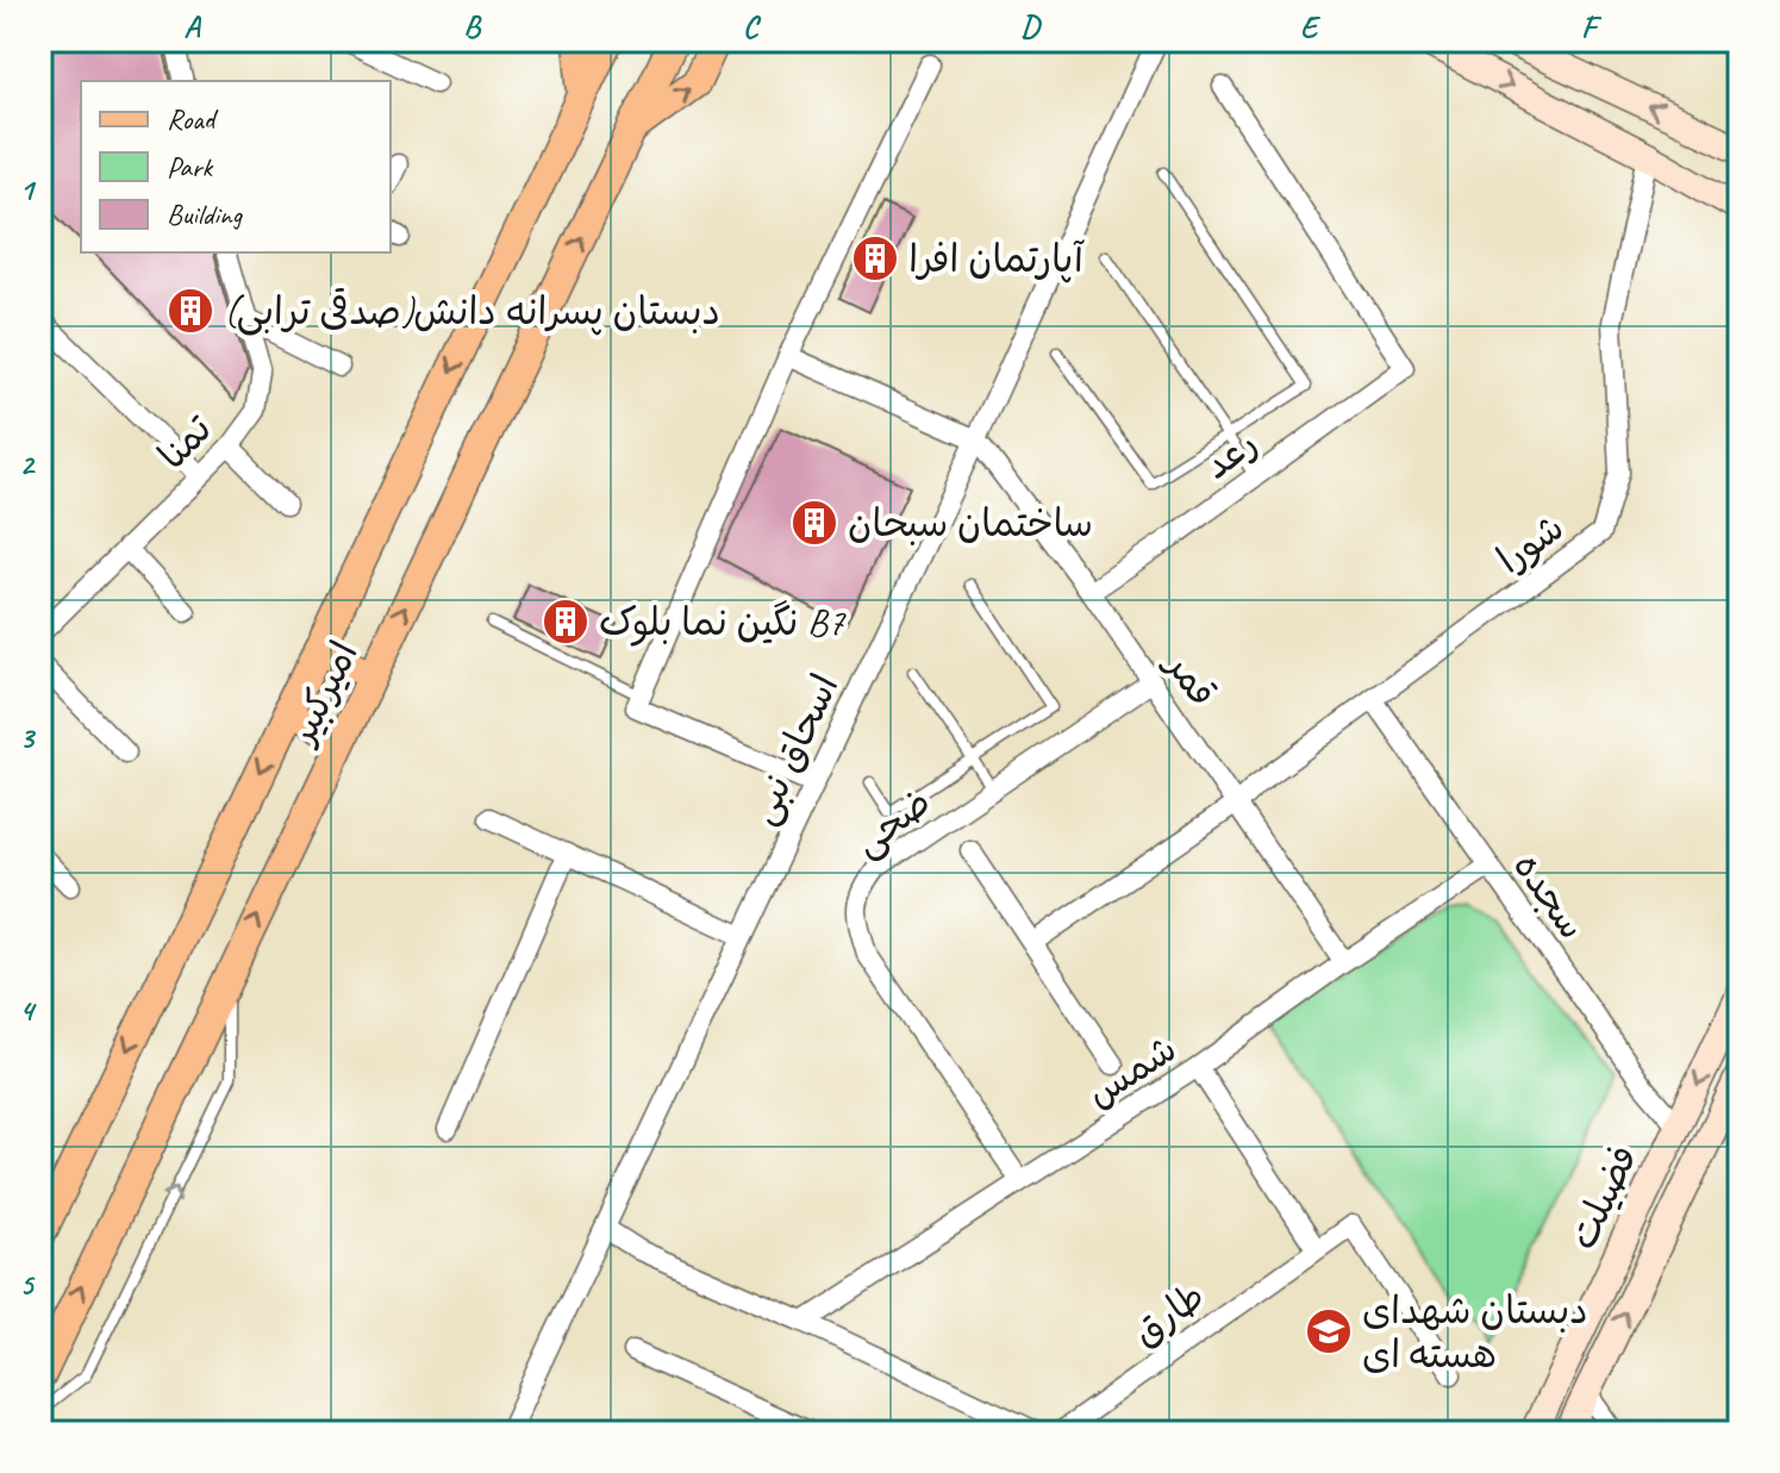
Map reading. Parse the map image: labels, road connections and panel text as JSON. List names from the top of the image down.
{
  "streets": {
    "main road": ["امیرکبیر"],
    "street": [
      "تمنا",
      "رعد",
      "شورا",
      "قمر",
      "اسحاق نبی",
      "ضحی",
      "سجده",
      "شمس",
      "فضیلت",
      "طارق"
    ]
  },
  "crossings": [
    ["رعد", "قمر"],
    ["شورا", "قمر"],
    ["شورا", "سجده"],
    ["قمر", "اسحاق نبی"],
    ["قمر", "ضحی"],
    ["قمر", "شمس"],
    ["ضحی", "شمس"],
    ["سجده", "شمس"],
    ["سجده", "فضیلت"]
  ],
  "places": {
    "building": [
      "آپارتمان افرا",
      "دبستان پسرانه دانش(صدقی ترابی)",
      "ساختمان سبحان",
      "نگین نما بلوک B7"
    ],
    "school or university": ["دبستان شهدای هسته ای"]
  },
  "legend": ["Road", "Park", "Building"],
  "grid": {
    "columns": [
      "A",
      "B",
      "C",
      "D",
      "E",
      "F"
    ],
    "rows": [
      "1",
      "2",
      "3",
      "4",
      "5"
    ]
  }
}
